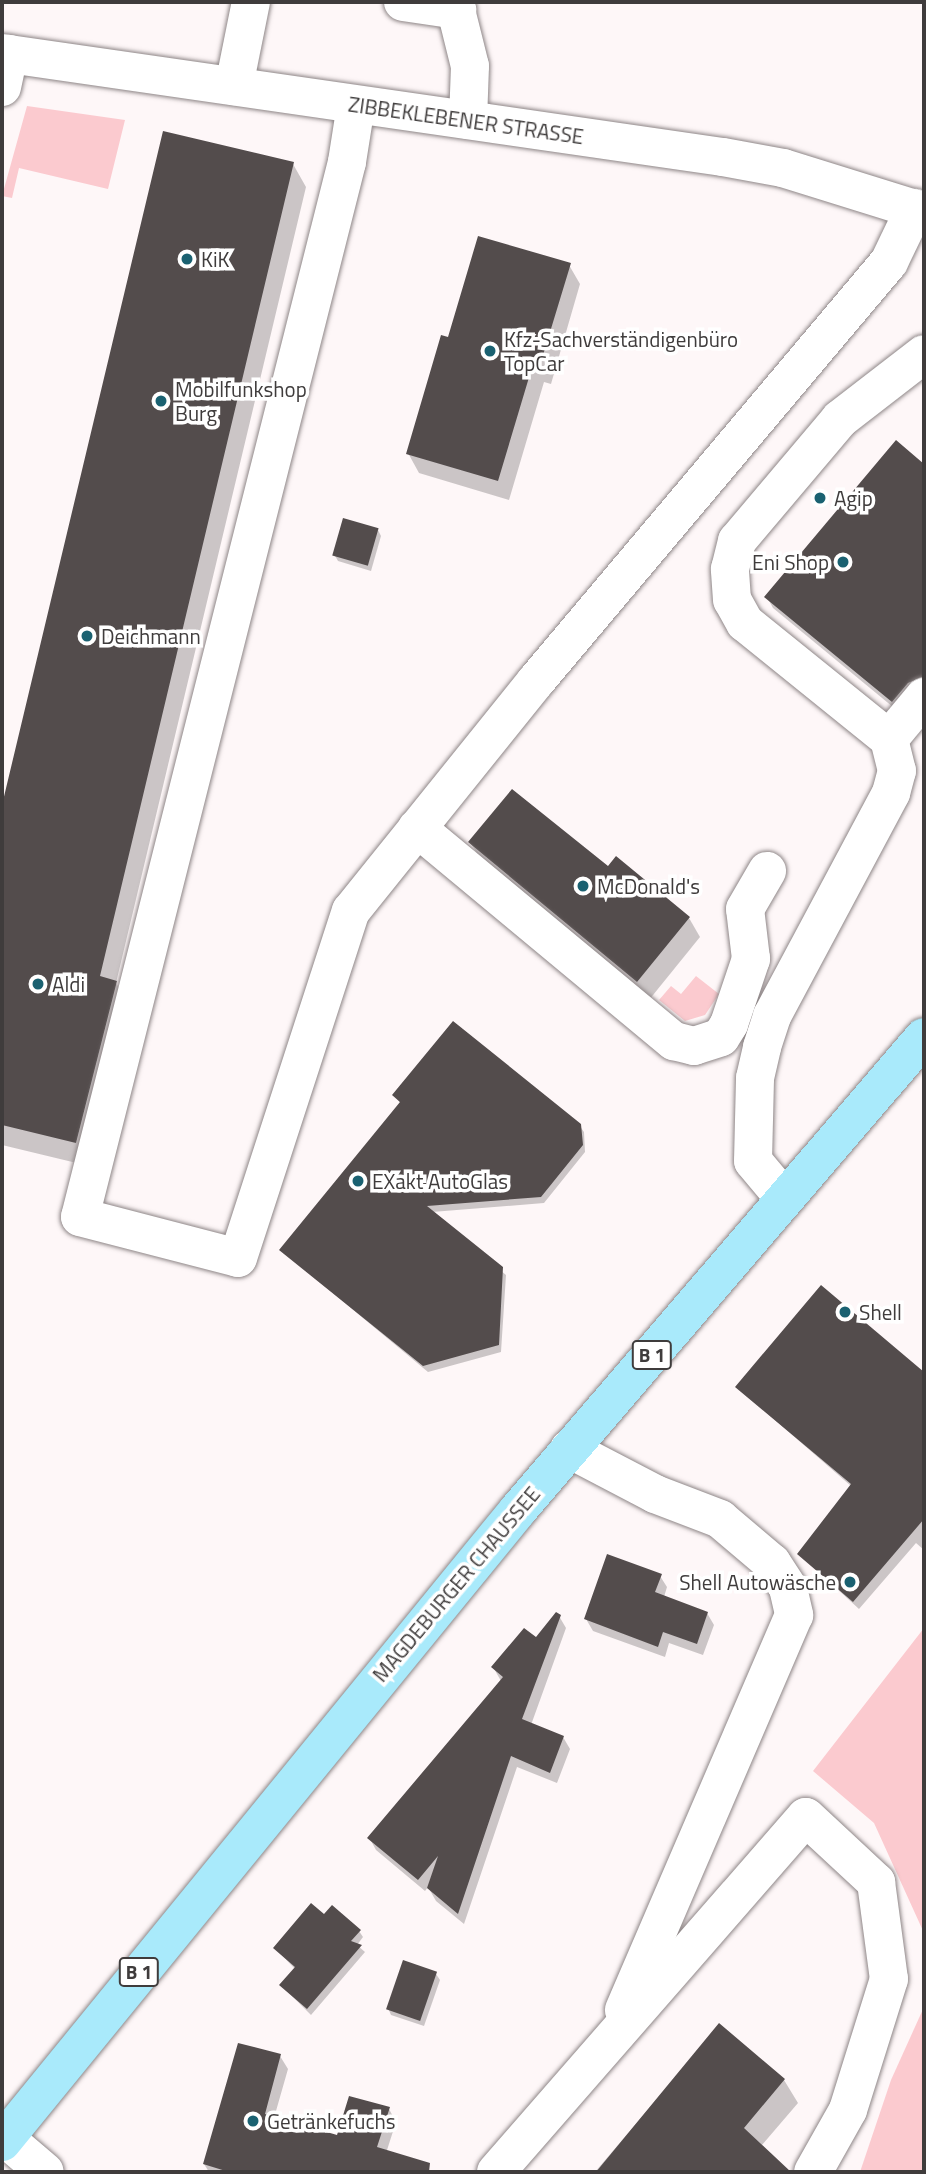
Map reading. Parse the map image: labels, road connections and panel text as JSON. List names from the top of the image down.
{
  "streets": {
    "main road": ["B 1", "MAGDEBURGER CHAUSSEE"],
    "street": ["ZIBBEKLEBENER STRASSE"]
  },
  "places": [
    "KiK",
    "Kfz-Sachverständigenbüro TopCar",
    "Mobilfunkshop Burg",
    "Agip",
    "Eni Shop",
    "Deichmann",
    "McDonald's",
    "Aldi",
    "EXakt AutoGlas",
    "Shell",
    "Shell Autowäsche",
    "Getränkefuchs"
  ]
}
